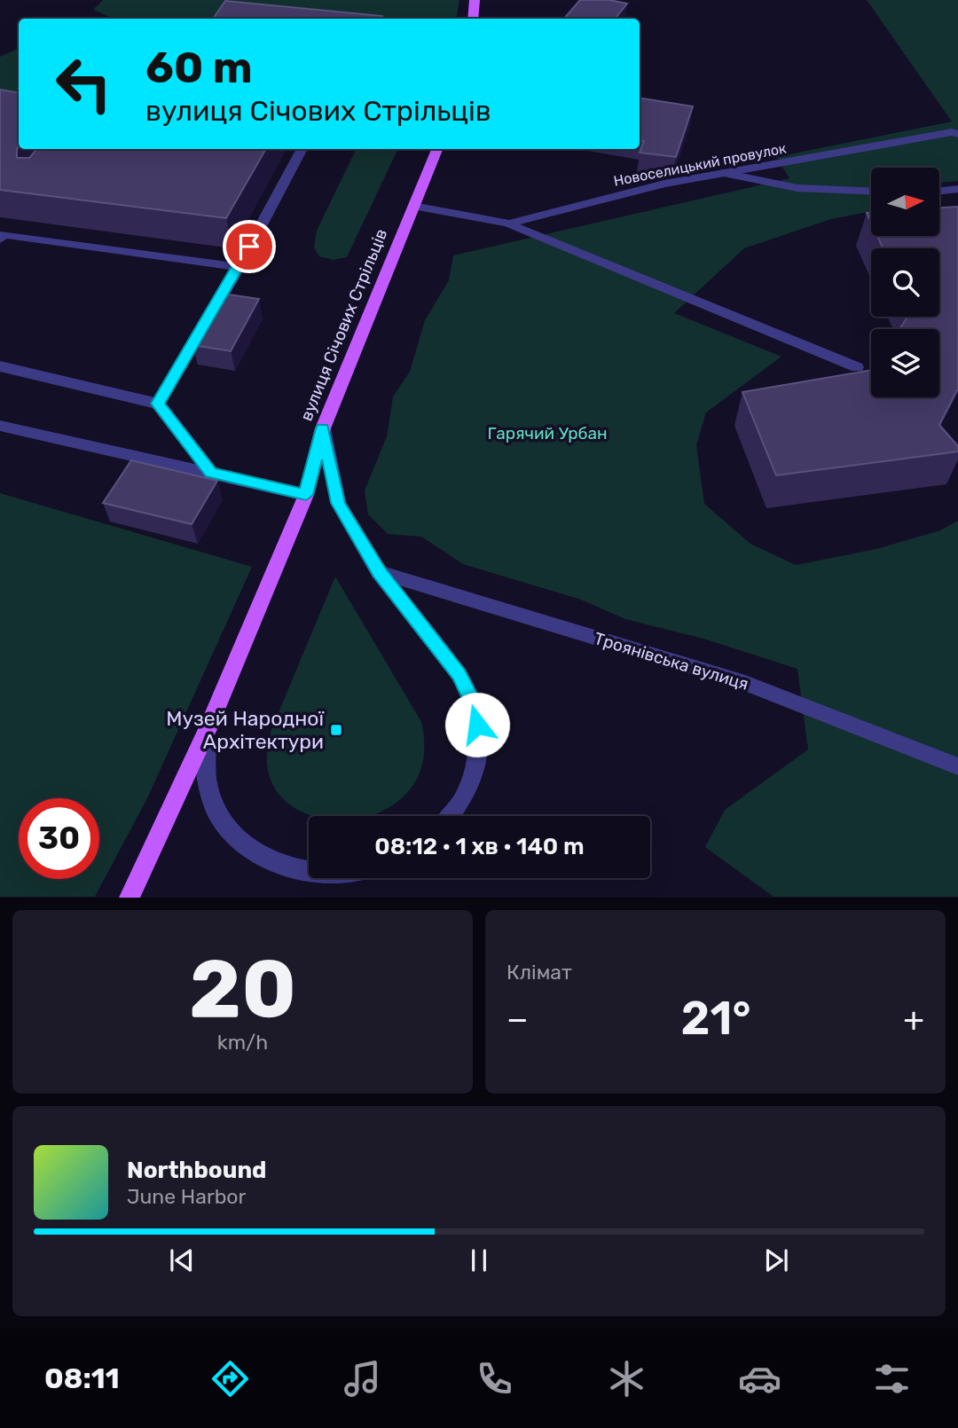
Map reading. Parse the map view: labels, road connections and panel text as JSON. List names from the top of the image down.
{
  "streets": {
    "main road": ["вулиця Січових Стрільців"],
    "street": ["Новоселицький провулок", "Троянівська вулиця"]
  },
  "crossings": [
    ["Новоселицький провулок", "вулиця Січових Стрільців"]
  ],
  "parks": ["Гарячий Урбан"],
  "places": {
    "transit": ["Музей Народної Архітектури"]
  },
  "north": "right",
  "page": {
    "turn": ["60 m", "вулиця Січових Стрільців"],
    "limit": "30",
    "trip": "08:12 · 1 хв · 140 m",
    "tile": [
      ["20", "km/h"],
      "Клімат"
    ],
    "heat": ["−", "21°", "+"],
    "song": ["Northbound", "June Harbor"],
    "tabs": "08:11"
  }
}
